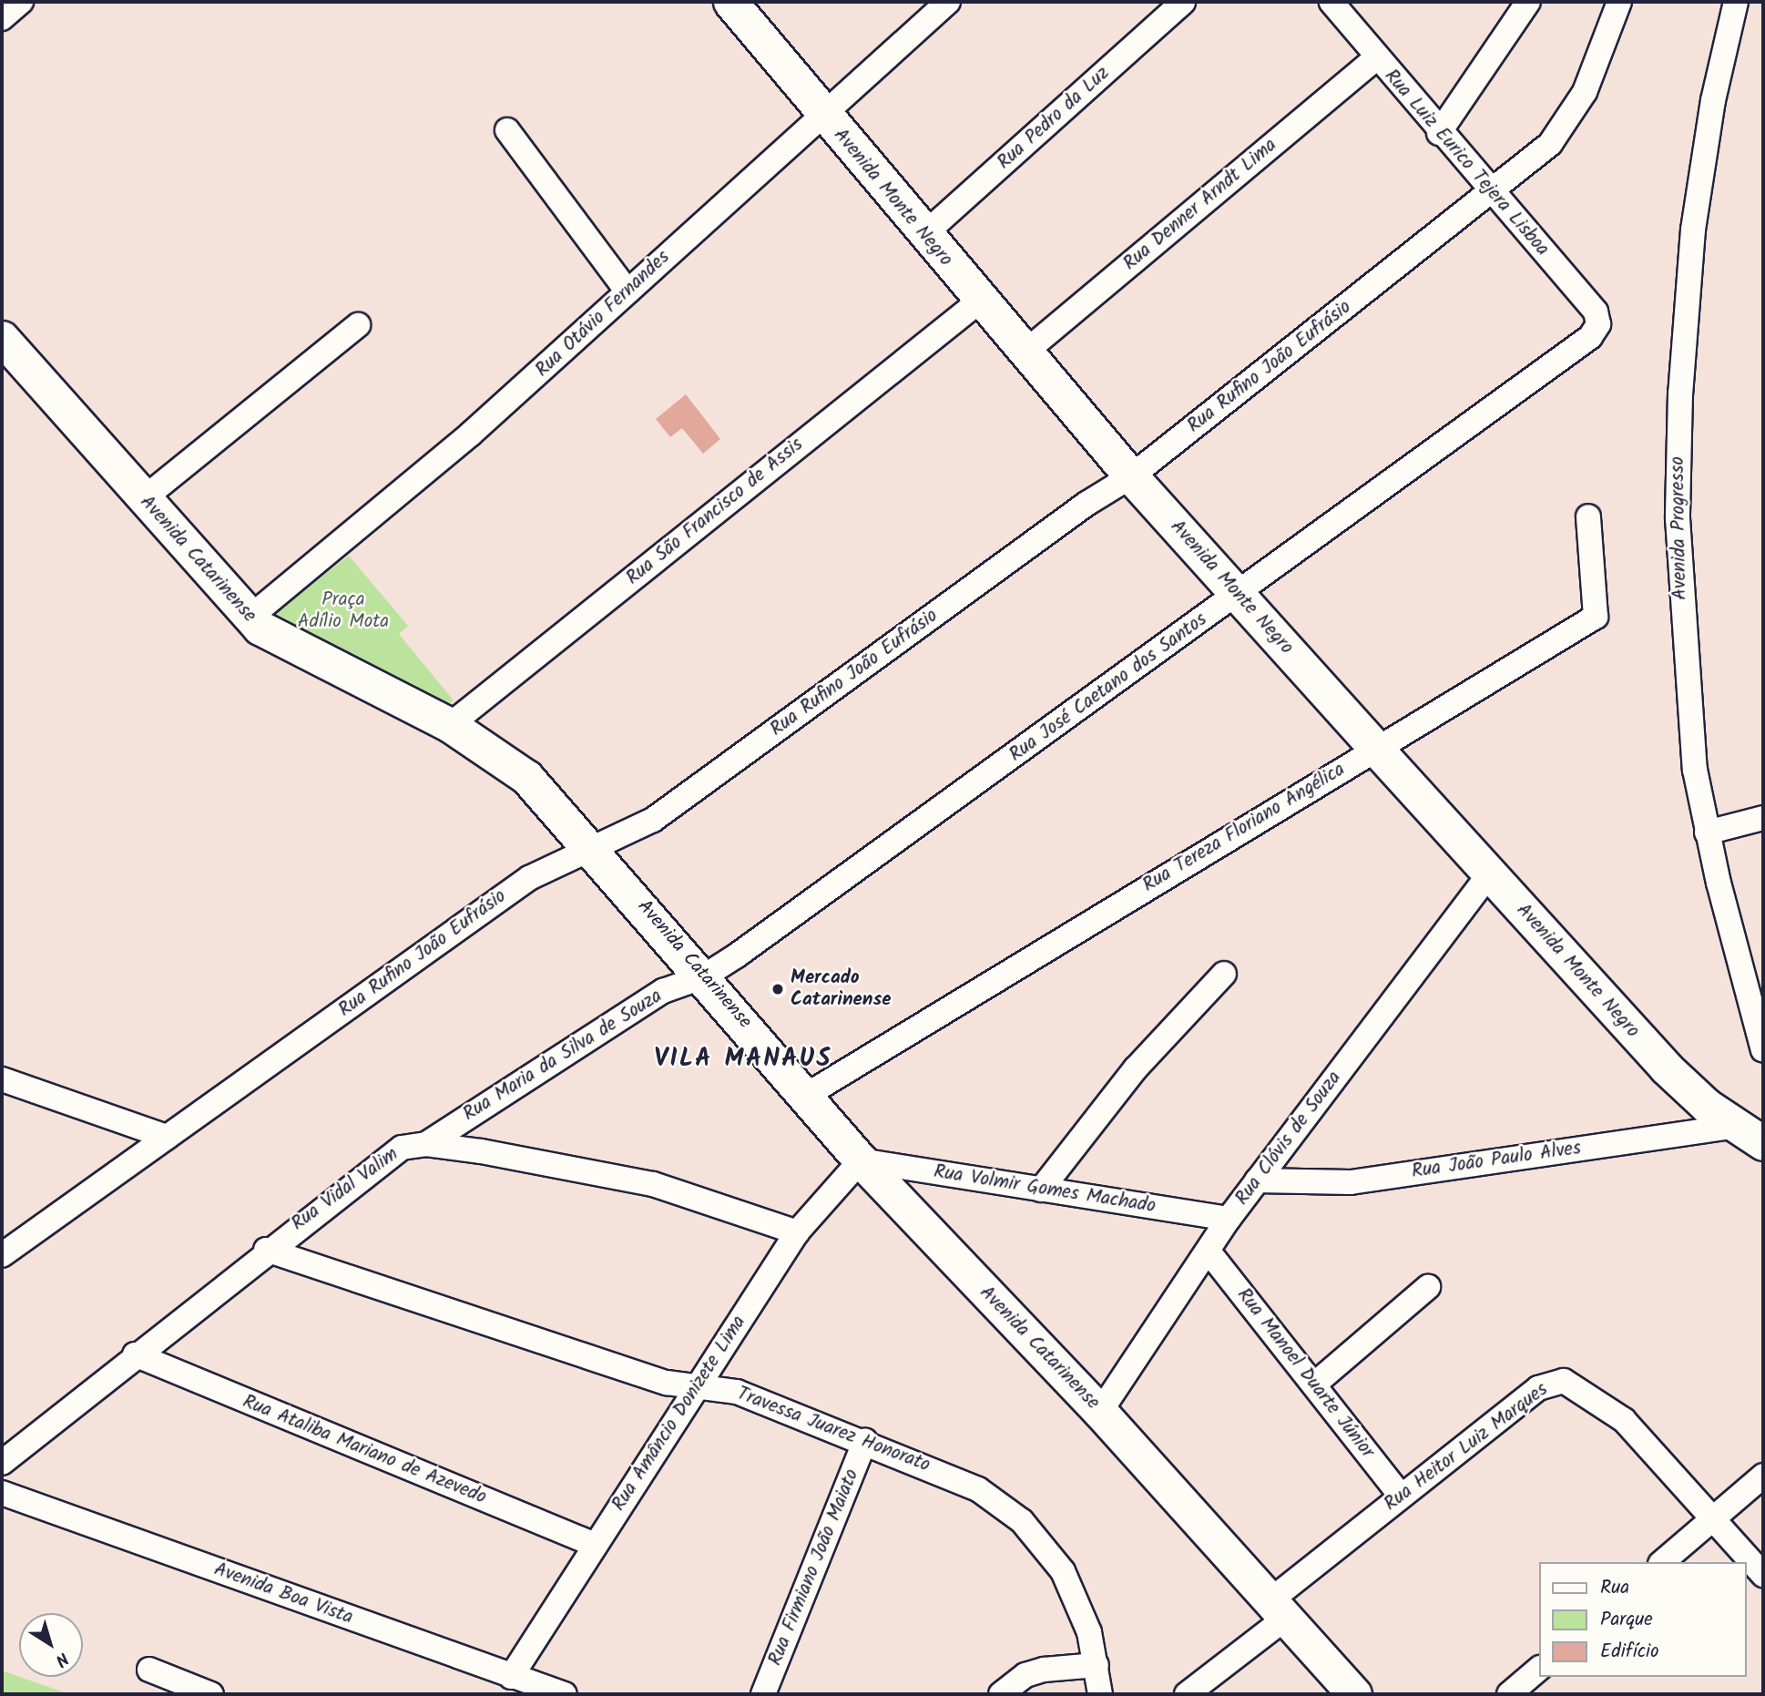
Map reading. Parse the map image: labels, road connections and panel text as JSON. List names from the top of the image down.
{
  "streets": {
    "street": [
      "Rua Pedro da Luz",
      "Rua Luiz Eurico Tejera Lisboa",
      "Avenida Monte Negro",
      "Rua Denner Arndt Lima",
      "Rua Otávio Fernandes",
      "Rua Rufino João Eufrásio",
      "Rua São Francisco de Assis",
      "Avenida Progresso",
      "Avenida Catarinense",
      "Rua José Caetano dos Santos",
      "Rua Tereza Floriano Angélica",
      "Rua Maria da Silva de Souza",
      "Rua Clóvis de Souza",
      "Rua João Paulo Alves",
      "Rua Vidal Valim",
      "Rua Volmir Gomes Machado",
      "Rua Manoel Duarte Júnior",
      "Rua Amâncio Donizete Lima",
      "Travessa Juarez Honorato",
      "Rua Heitor Luiz Marques",
      "Rua Ataliba Mariano de Azevedo",
      "Rua Firmiano João Maiato",
      "Avenida Boa Vista"
    ]
  },
  "crossings": [
    ["Rua Pedro da Luz", "Avenida Monte Negro"],
    ["Rua Luiz Eurico Tejera Lisboa", "Rua Denner Arndt Lima"],
    ["Rua Luiz Eurico Tejera Lisboa", "Rua Rufino João Eufrásio"],
    ["Rua Luiz Eurico Tejera Lisboa", "Rua José Caetano dos Santos"],
    ["Avenida Monte Negro", "Rua Denner Arndt Lima"],
    ["Avenida Monte Negro", "Rua Otávio Fernandes"],
    ["Avenida Monte Negro", "Rua Rufino João Eufrásio"],
    ["Avenida Monte Negro", "Rua São Francisco de Assis"],
    ["Avenida Monte Negro", "Rua José Caetano dos Santos"],
    ["Avenida Monte Negro", "Rua Tereza Floriano Angélica"],
    ["Avenida Monte Negro", "Rua Clóvis de Souza"],
    ["Avenida Monte Negro", "Rua João Paulo Alves"],
    ["Rua Otávio Fernandes", "Avenida Catarinense"],
    ["Rua Rufino João Eufrásio", "Avenida Catarinense"],
    ["Rua São Francisco de Assis", "Avenida Catarinense"],
    ["Avenida Catarinense", "Rua José Caetano dos Santos"],
    ["Avenida Catarinense", "Rua Tereza Floriano Angélica"],
    ["Avenida Catarinense", "Rua Maria da Silva de Souza"],
    ["Avenida Catarinense", "Rua Clóvis de Souza"],
    ["Avenida Catarinense", "Rua Volmir Gomes Machado"],
    ["Avenida Catarinense", "Rua Amâncio Donizete Lima"],
    ["Avenida Catarinense", "Rua Heitor Luiz Marques"],
    ["Rua José Caetano dos Santos", "Rua Maria da Silva de Souza"],
    ["Rua Maria da Silva de Souza", "Rua Vidal Valim"],
    ["Rua Clóvis de Souza", "Rua João Paulo Alves"],
    ["Rua Clóvis de Souza", "Rua Volmir Gomes Machado"],
    ["Rua Clóvis de Souza", "Rua Manoel Duarte Júnior"],
    ["Rua Vidal Valim", "Rua Amâncio Donizete Lima"],
    ["Rua Vidal Valim", "Travessa Juarez Honorato"],
    ["Rua Vidal Valim", "Rua Ataliba Mariano de Azevedo"],
    ["Rua Volmir Gomes Machado", "Rua Amâncio Donizete Lima"],
    ["Rua Manoel Duarte Júnior", "Rua Heitor Luiz Marques"],
    ["Rua Amâncio Donizete Lima", "Travessa Juarez Honorato"],
    ["Rua Amâncio Donizete Lima", "Rua Ataliba Mariano de Azevedo"],
    ["Rua Amâncio Donizete Lima", "Avenida Boa Vista"],
    ["Travessa Juarez Honorato", "Rua Firmiano João Maiato"]
  ],
  "districts": ["VILA MANAUS"],
  "parks": ["Praça Adílio Mota"],
  "places": ["Mercado Catarinense"],
  "legend": ["Rua", "Parque", "Edifício"],
  "north": "bottom right"
}
